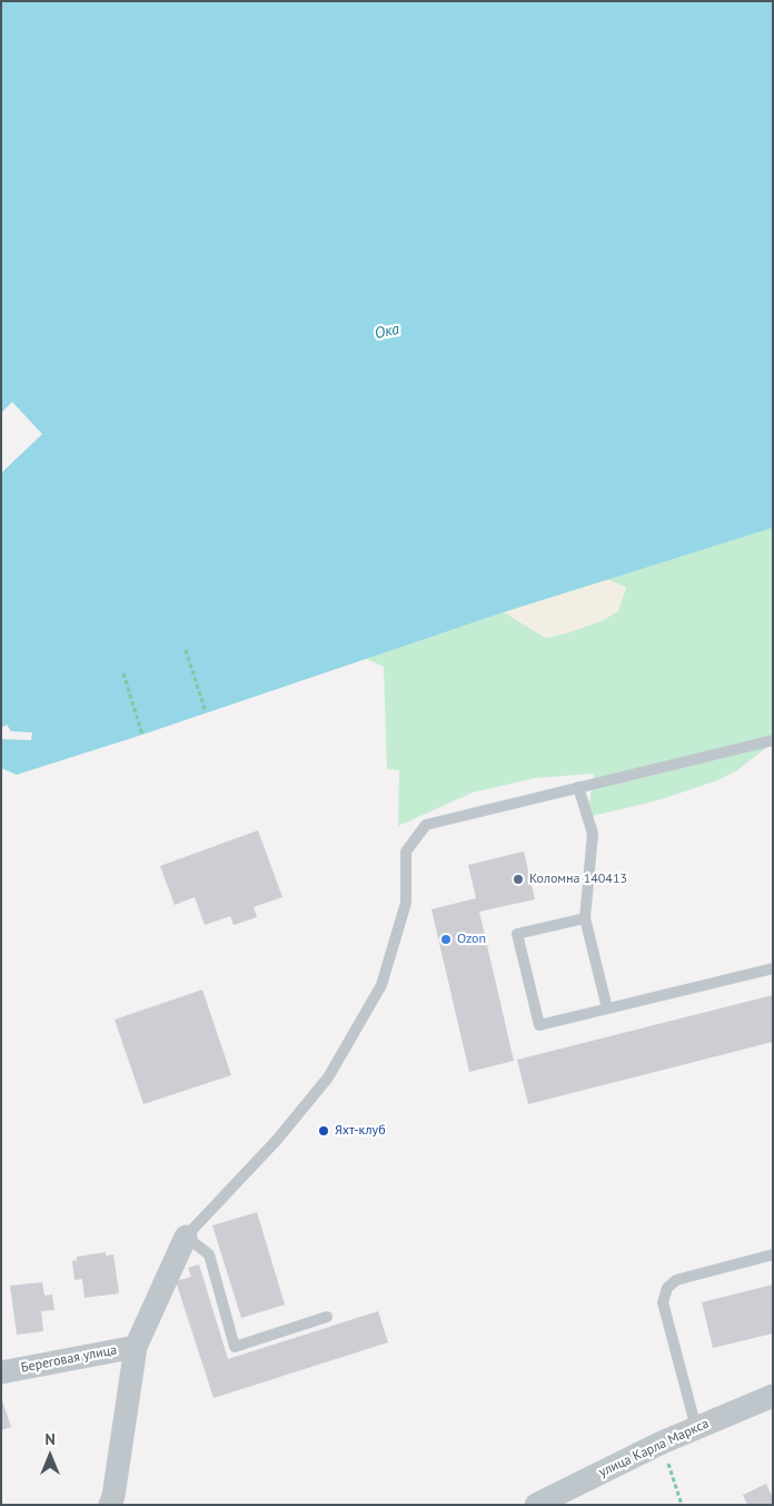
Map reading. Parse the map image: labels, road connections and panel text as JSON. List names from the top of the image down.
{
  "streets": {
    "street": ["Береговая улица", "улица Карла Маркса"]
  },
  "water": ["Ока"],
  "places": ["Коломна 140413", "Ozon", "Яхт-клуб"],
  "north": "top"
}
